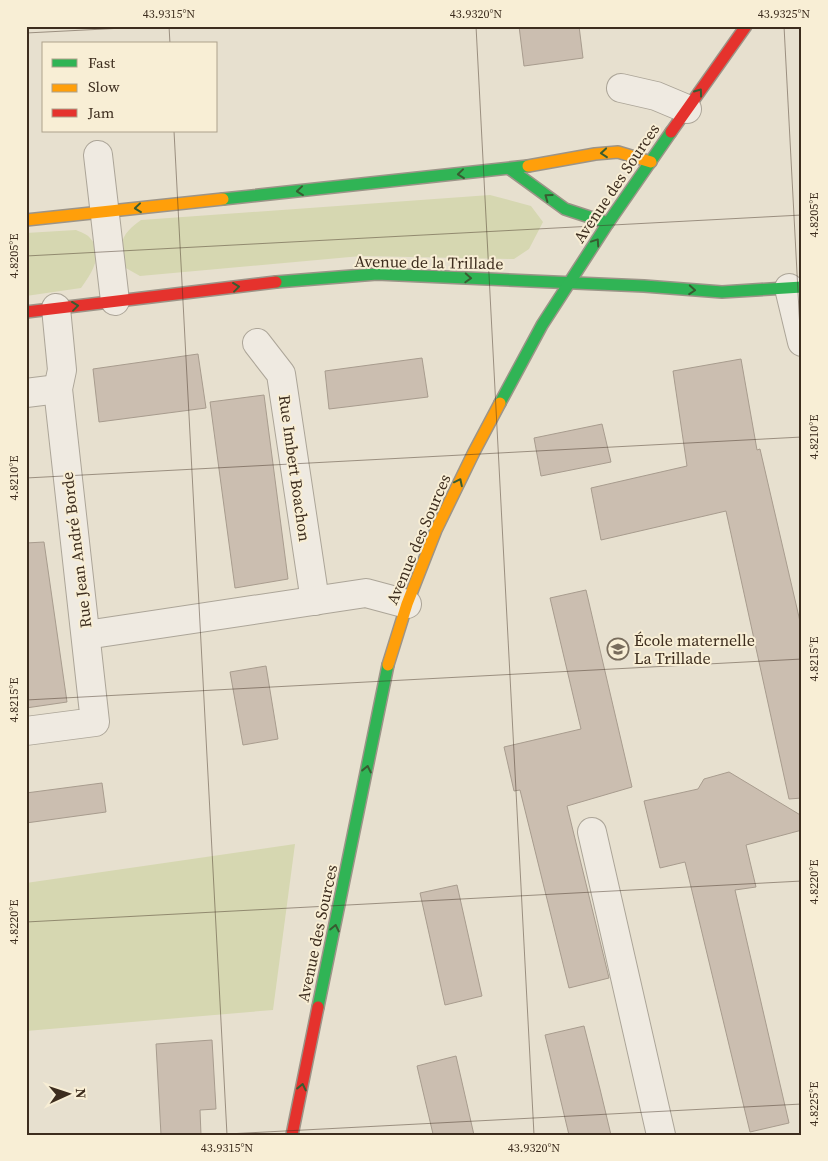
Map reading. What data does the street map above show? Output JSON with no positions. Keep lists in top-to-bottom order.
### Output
{
  "streets": {
    "street": [
      "Avenue des Sources",
      "Avenue de la Trillade",
      "Rue Imbert Boachon",
      "Rue Jean André Borde"
    ]
  },
  "crossings": [
    ["Avenue des Sources", "Avenue de la Trillade"],
    ["Avenue de la Trillade", "Rue Jean André Borde"]
  ],
  "one_way": ["Avenue des Sources"],
  "places": {
    "school or university": ["École maternelle La Trillade"]
  },
  "legend": ["Fast", "Slow", "Jam"],
  "north": "right",
  "coordinates": [
    "43.9315°N",
    "43.9320°N",
    "43.9325°N",
    "4.8205°E",
    "4.8210°E",
    "4.8215°E",
    "4.8220°E",
    "4.8225°E"
  ]
}
